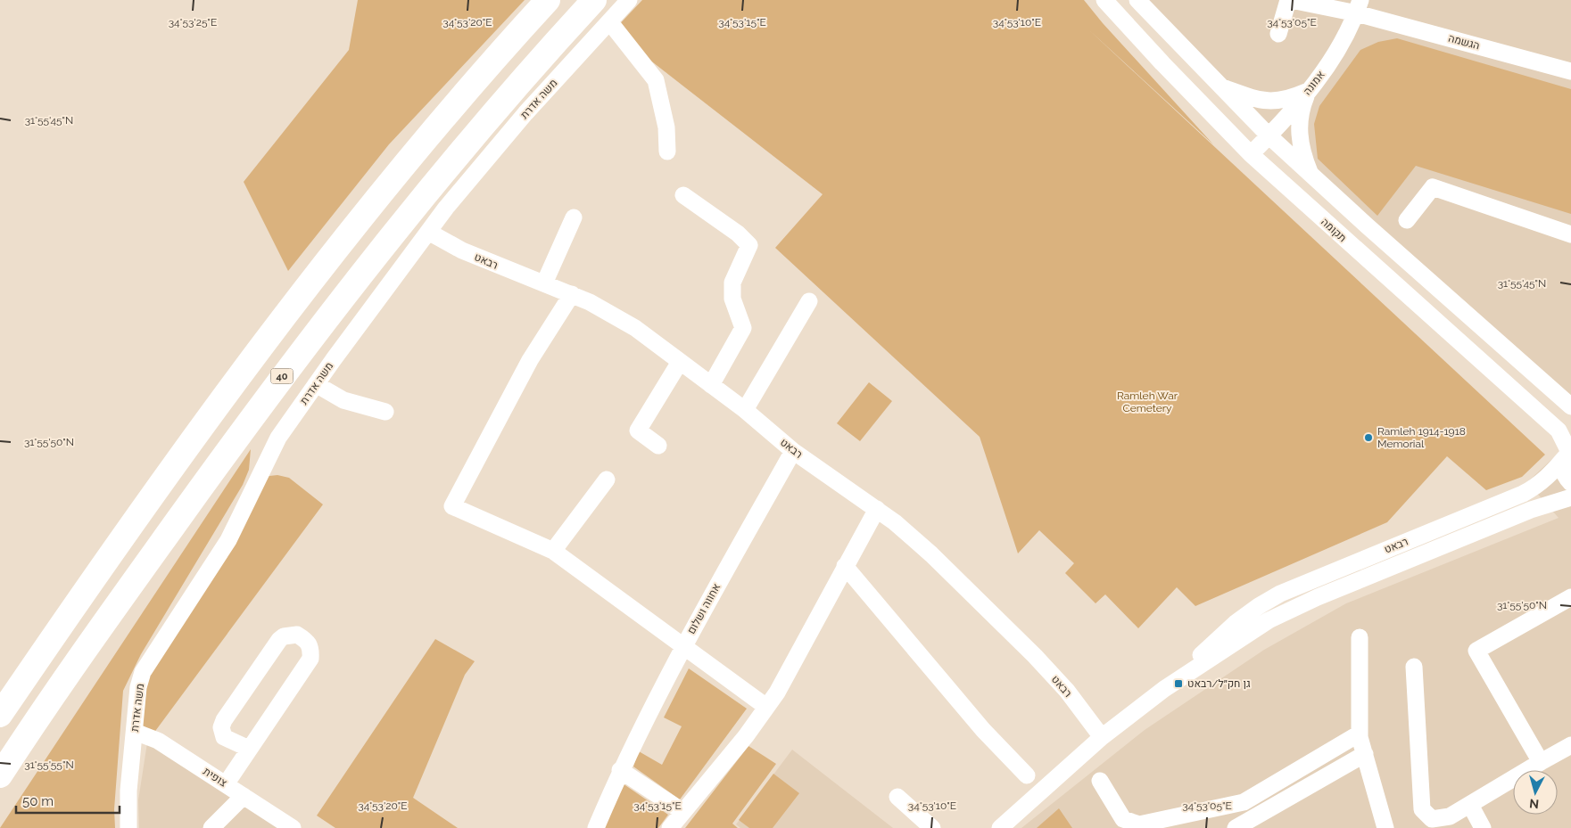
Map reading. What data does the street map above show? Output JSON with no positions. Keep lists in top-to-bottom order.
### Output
{
  "streets": {
    "highway": ["40"],
    "street": [
      "הגשמה",
      "אמונה",
      "משה אדרת",
      "תקומה",
      "רבאט",
      "אחווה ושלום",
      "צופית"
    ]
  },
  "crossings": [
    ["הגשמה", "אמונה"],
    ["אמונה", "תקומה"],
    ["משה אדרת", "רבאט"],
    ["משה אדרת", "צופית"],
    ["תקומה", "רבאט"],
    ["רבאט", "אחווה ושלום"]
  ],
  "parks": ["Ramleh War Cemetery"],
  "places": {
    "other": ["Ramleh 1914-1918 Memorial"],
    "transit": ["גן חק״ל/רבאט"]
  },
  "scale_bar": "50 m",
  "north": "bottom",
  "coordinates": [
    "34°53'25\"E",
    "34°53'20\"E",
    "34°53'15\"E",
    "34°53'10\"E",
    "34°53'05\"E",
    "31°55'45\"N",
    "31°55'50\"N",
    "31°55'55\"N"
  ]
}
